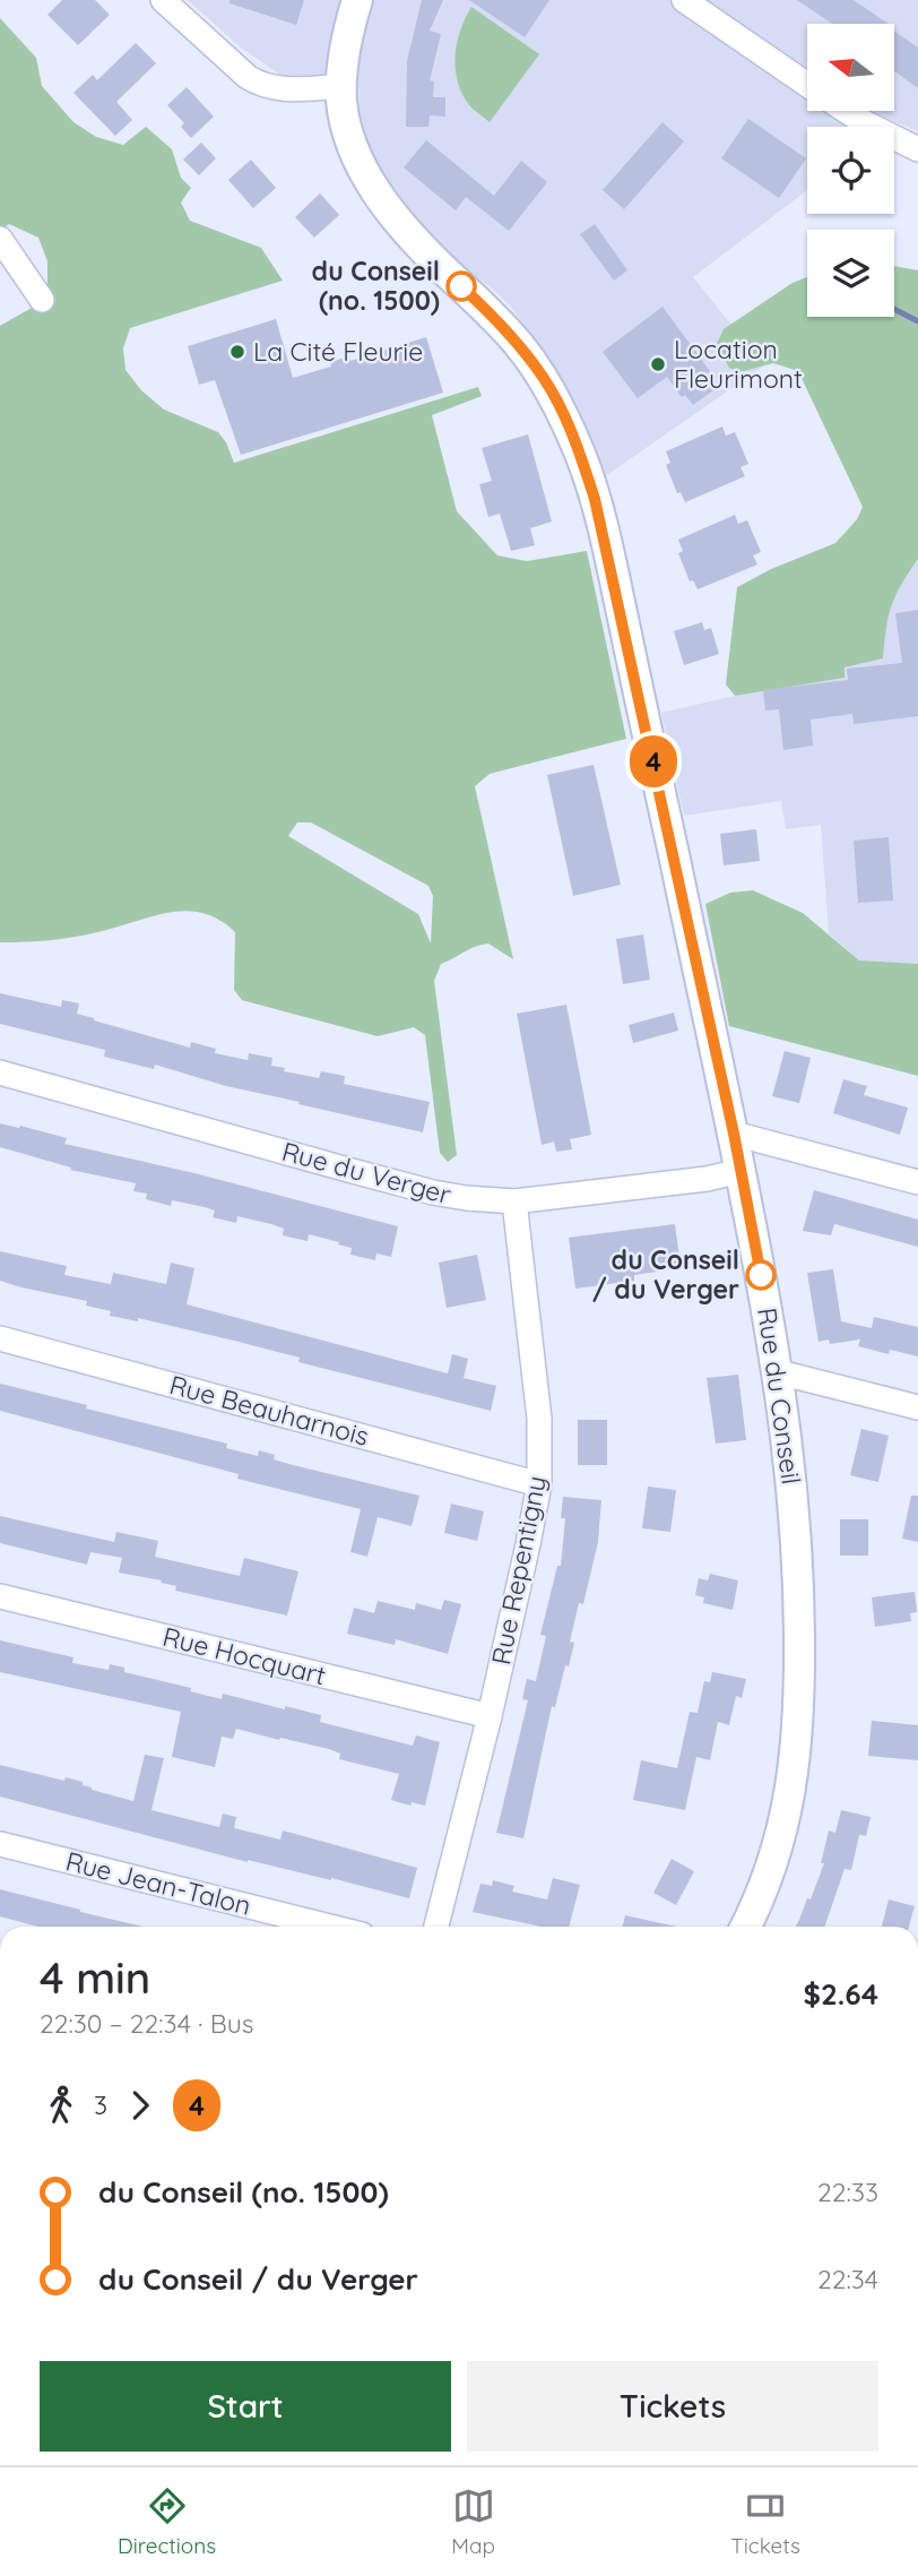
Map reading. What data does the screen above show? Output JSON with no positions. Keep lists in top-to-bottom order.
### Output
{
  "streets": {
    "street": [
      "Rue du Verger",
      "Rue du Conseil",
      "Rue Beauharnois",
      "Rue Repentigny",
      "Rue Hocquart",
      "Rue Jean-Talon"
    ]
  },
  "crossings": [
    ["Rue du Verger", "Rue du Conseil"],
    ["Rue du Verger", "Rue Repentigny"],
    ["Rue Beauharnois", "Rue Repentigny"],
    ["Rue Repentigny", "Rue Hocquart"]
  ],
  "places": [
    "du Conseil (no. 1500)",
    "La Cité Fleurie",
    "Location Fleurimont",
    "du Conseil / du Verger"
  ],
  "lines": ["bus line 4"],
  "north": "left",
  "page": {
    "on_map": "4",
    "heading": ["4 min", "22:30 – 22:34 · Bus", "$2.64"],
    "legs": ["3", "4"],
    "list": [
      {
        "name": "du Conseil (no. 1500)",
        "value": "22:33"
      },
      {
        "name": "du Conseil / du Verger",
        "value": "22:34"
      }
    ],
    "buttons": ["Start", "Tickets"],
    "tabs": ["Directions", "Map", "Tickets"]
  }
}
